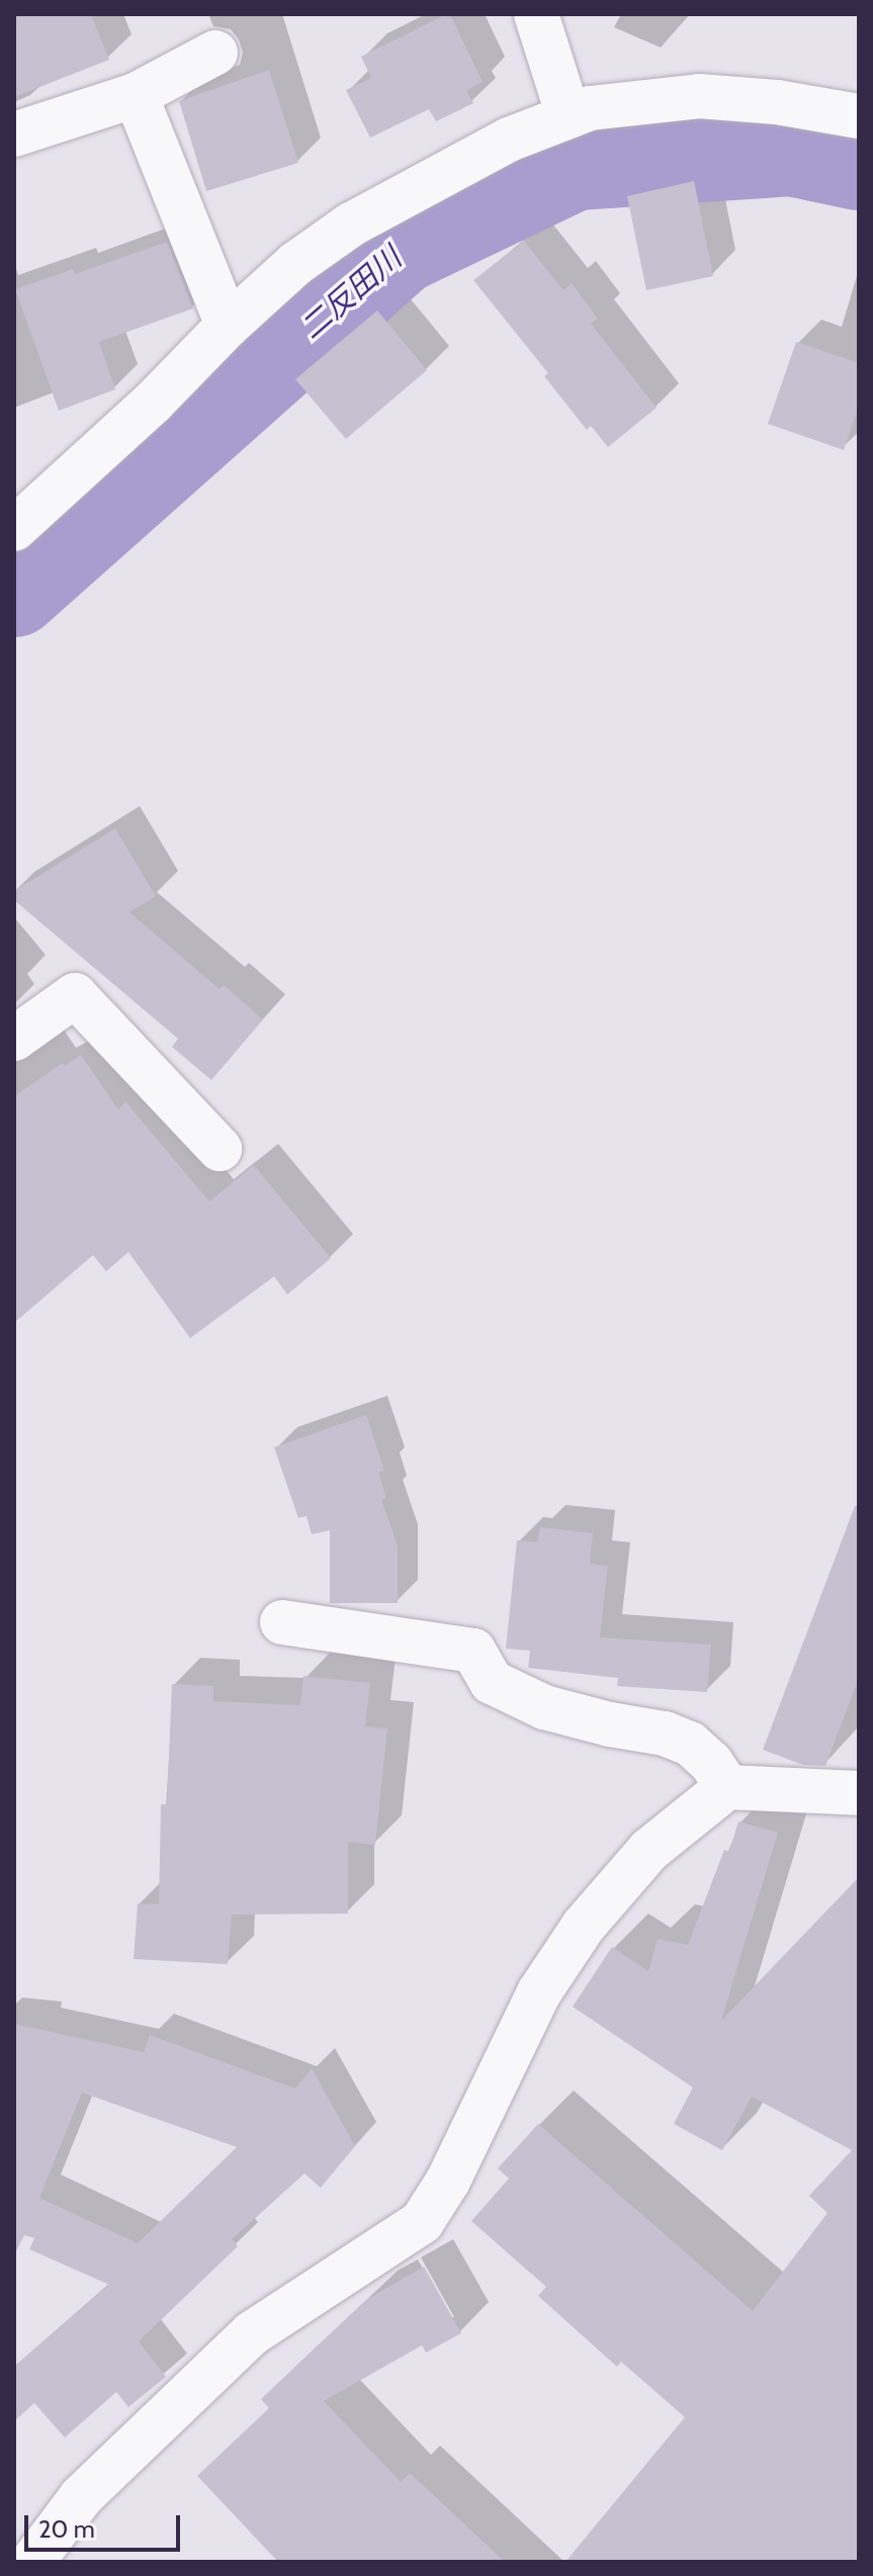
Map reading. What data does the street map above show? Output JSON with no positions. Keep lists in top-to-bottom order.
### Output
{
  "water": ["二反田川"],
  "scale_bar": "20 m"
}
